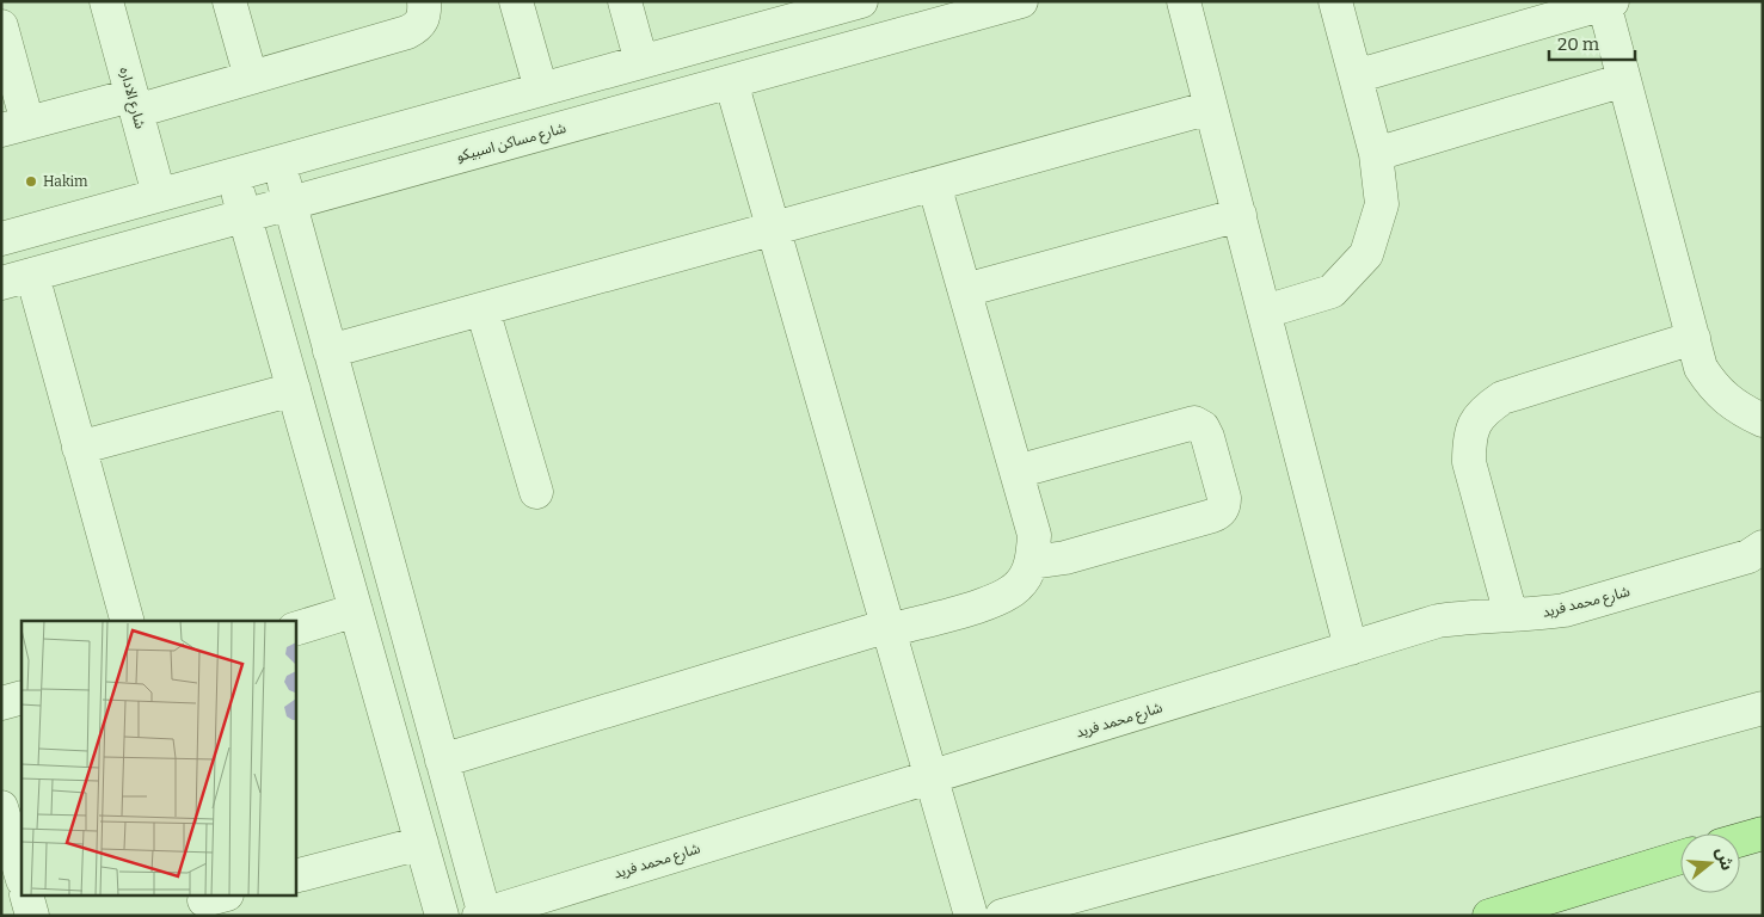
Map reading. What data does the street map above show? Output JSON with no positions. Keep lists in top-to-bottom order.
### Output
{
  "streets": {
    "street": ["شارع الاداره", "شارع مساكن اسبيكو", "شارع محمد فريد"]
  },
  "places": ["Hakim"],
  "scale_bar": "20 m",
  "north": "right"
}
